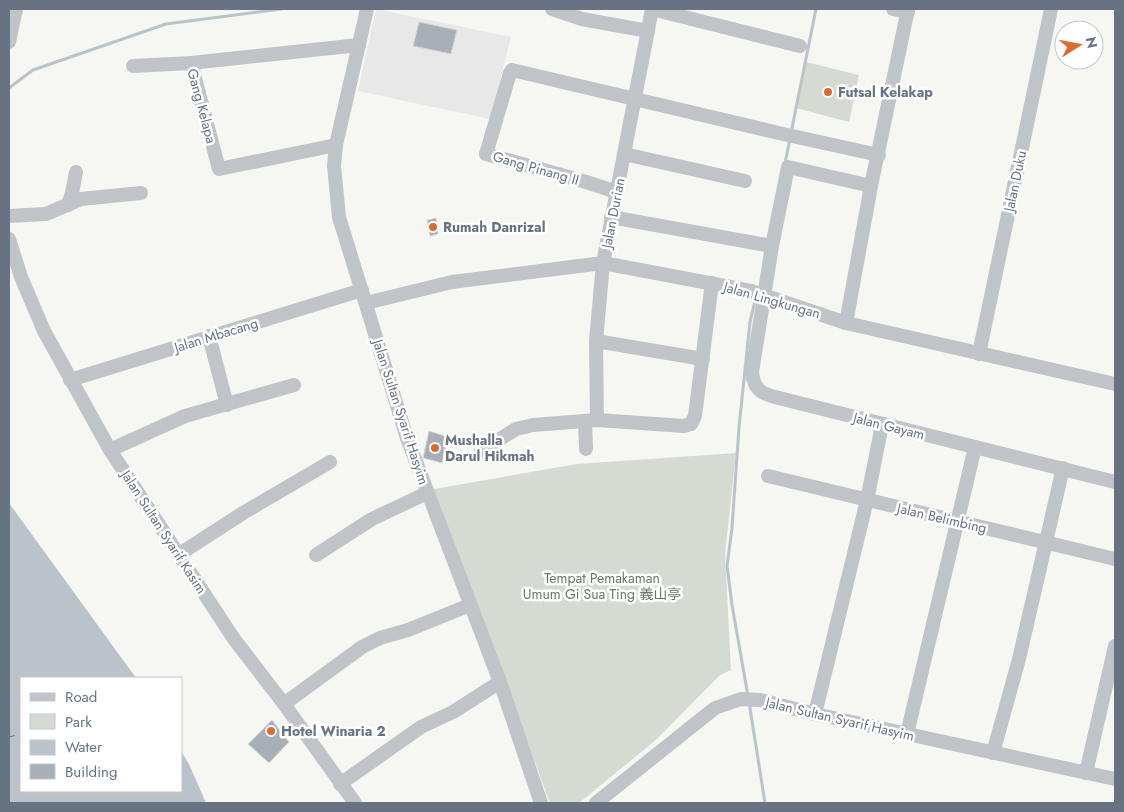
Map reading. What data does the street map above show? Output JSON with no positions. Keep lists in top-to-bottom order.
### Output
{
  "streets": {
    "street": [
      "Gang Kelapa",
      "Gang Pinang II",
      "Jalan Duku",
      "Jalan Durian",
      "Jalan Lingkungan",
      "Jalan Mbacang",
      "Jalan Sultan Syarif Hasyim",
      "Jalan Gayam",
      "Jalan Belimbing",
      "Jalan Sultan Syarif Kasim"
    ]
  },
  "crossings": [
    ["Gang Kelapa", "Jalan Sultan Syarif Hasyim"],
    ["Gang Pinang II", "Jalan Durian"],
    ["Jalan Duku", "Jalan Lingkungan"],
    ["Jalan Durian", "Jalan Lingkungan"],
    ["Jalan Lingkungan", "Jalan Mbacang"],
    ["Jalan Lingkungan", "Jalan Sultan Syarif Hasyim"],
    ["Jalan Lingkungan", "Jalan Gayam"],
    ["Jalan Mbacang", "Jalan Sultan Syarif Hasyim"],
    ["Jalan Mbacang", "Jalan Sultan Syarif Kasim"]
  ],
  "parks": ["Tempat Pemakaman Umum Gi Sua Ting 義山亭"],
  "places": [
    "Futsal Kelakap",
    "Rumah Danrizal",
    "Mushalla Darul Hikmah",
    "Hotel Winaria 2"
  ],
  "legend": [
    "Road",
    "Park",
    "Water",
    "Building"
  ],
  "north": "right"
}
